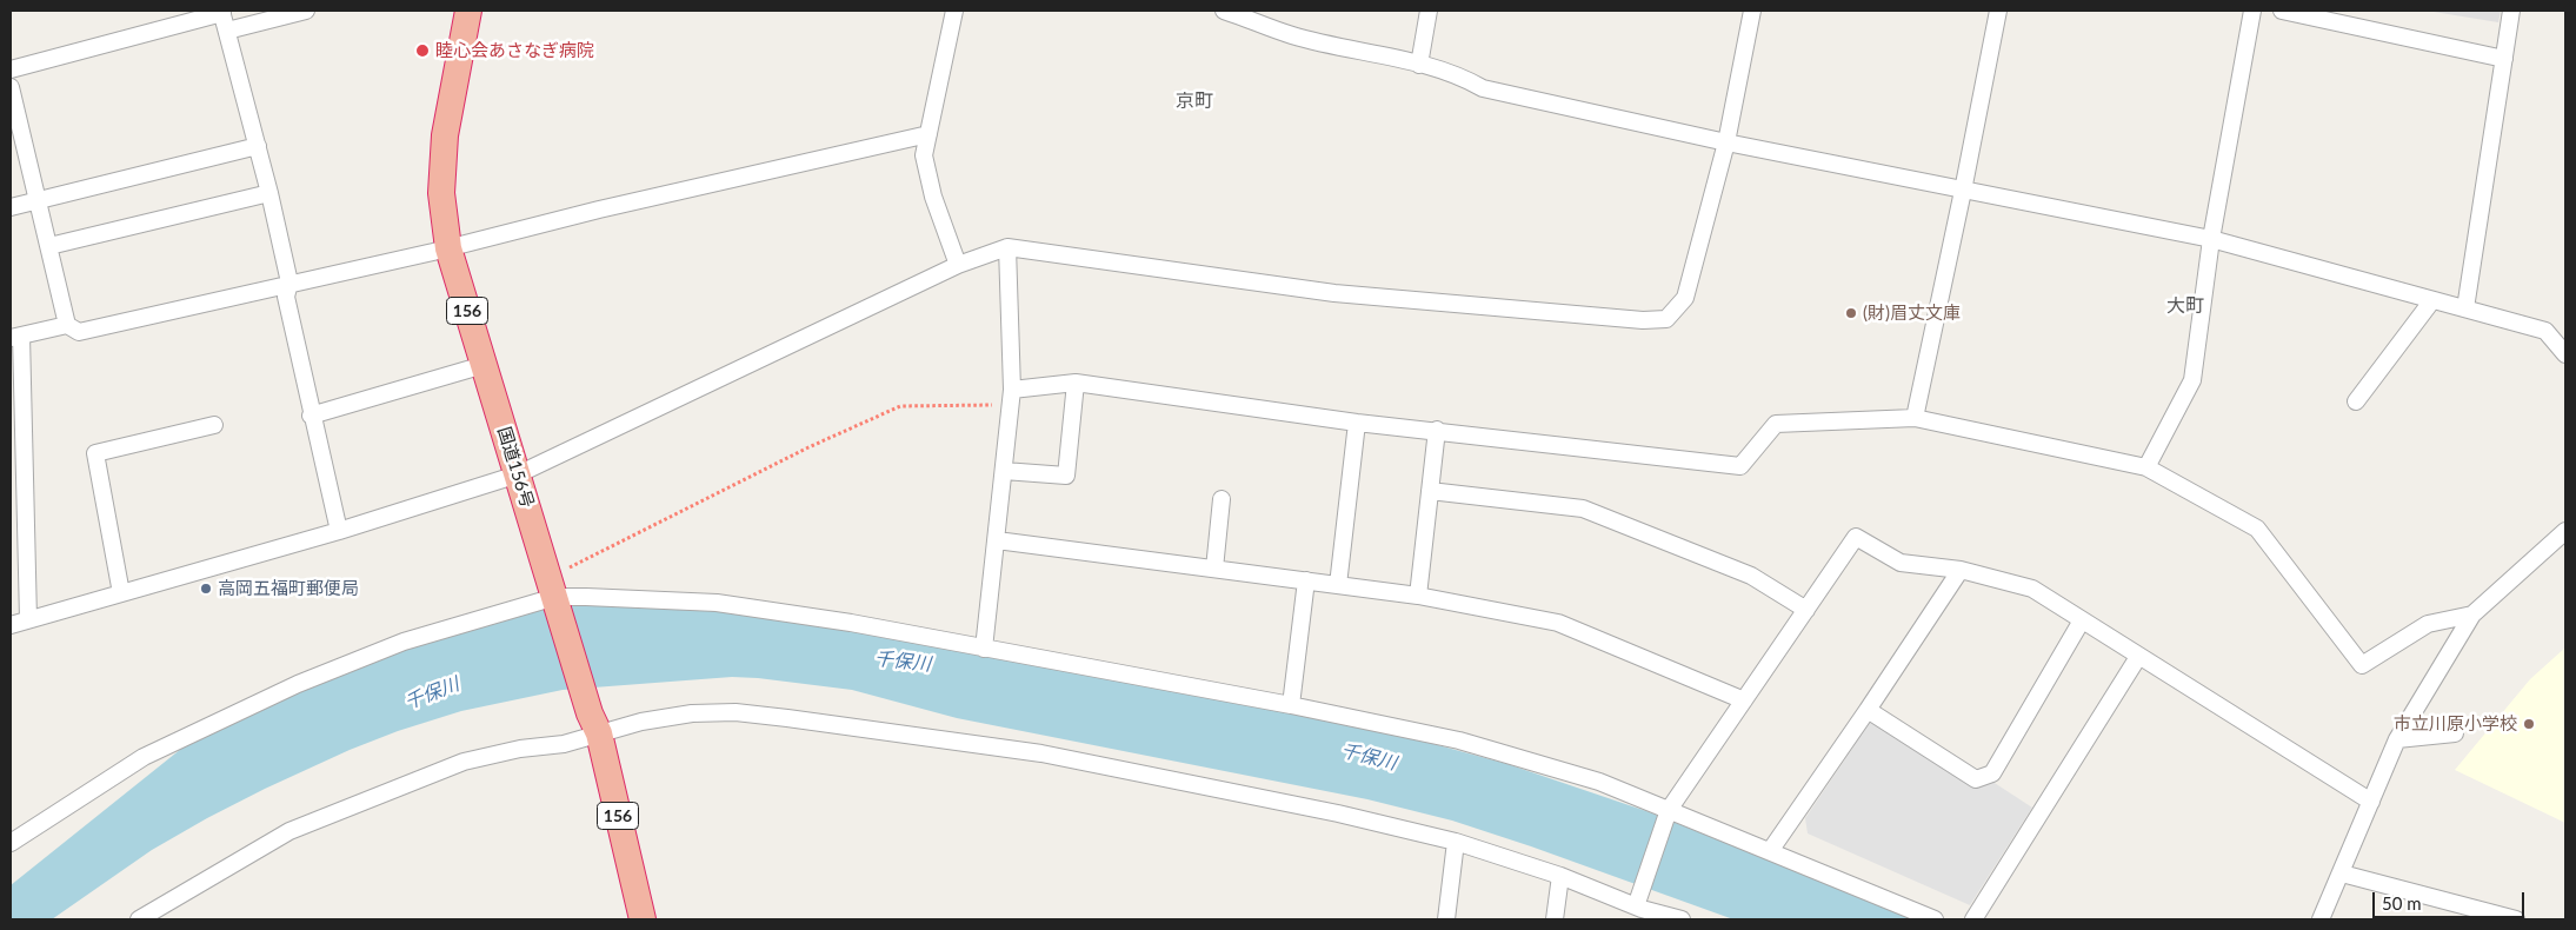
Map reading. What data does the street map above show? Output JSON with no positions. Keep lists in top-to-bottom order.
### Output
{
  "streets": {
    "highway": ["156", "国道156号"]
  },
  "districts": ["京町", "大町"],
  "water": ["千保川"],
  "places": [
    "睦心会あさなぎ病院",
    "(財)眉丈文庫",
    "高岡五福町郵便局",
    "市立川原小学校"
  ],
  "scale_bar": "50 m"
}
